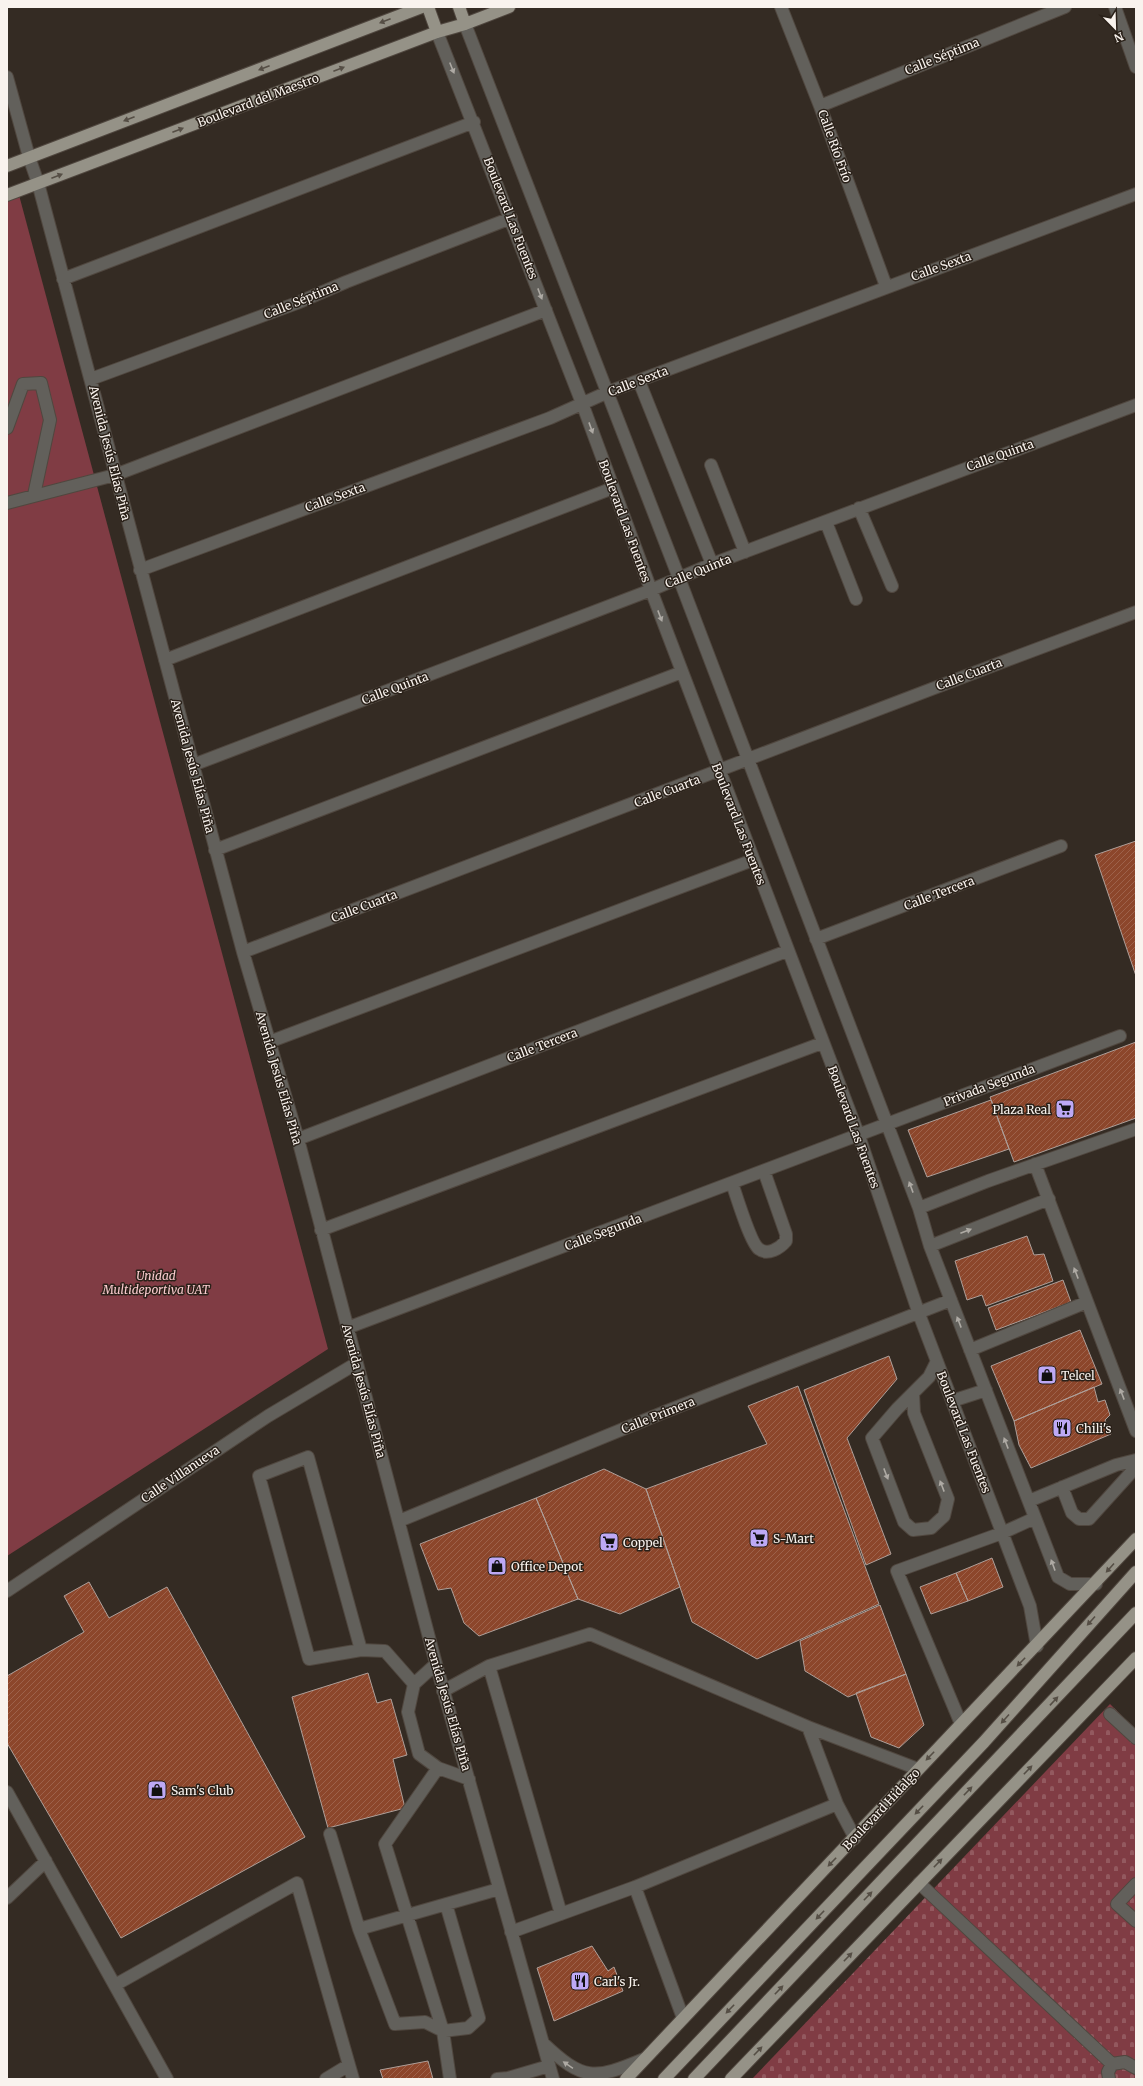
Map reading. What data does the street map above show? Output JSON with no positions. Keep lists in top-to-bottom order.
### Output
{
  "streets": {
    "main road": ["Boulevard del Maestro", "Boulevard Las Fuentes", "Boulevard Hidalgo"],
    "street": [
      "Calle Séptima",
      "Calle Río Frío",
      "Calle Sexta",
      "Avenida Jesús Elías Piña",
      "Calle Quinta",
      "Calle Cuarta",
      "Calle Tercera",
      "Privada Segunda",
      "Calle Segunda",
      "Calle Primera",
      "Calle Villanueva"
    ]
  },
  "crossings": [
    ["Calle Séptima", "Calle Río Frío"],
    ["Calle Séptima", "Boulevard Las Fuentes"],
    ["Calle Séptima", "Avenida Jesús Elías Piña"],
    ["Boulevard del Maestro", "Boulevard Las Fuentes"],
    ["Boulevard del Maestro", "Avenida Jesús Elías Piña"],
    ["Calle Río Frío", "Calle Sexta"],
    ["Boulevard Las Fuentes", "Calle Sexta"],
    ["Boulevard Las Fuentes", "Calle Quinta"],
    ["Boulevard Las Fuentes", "Calle Cuarta"],
    ["Boulevard Las Fuentes", "Calle Tercera"],
    ["Boulevard Las Fuentes", "Privada Segunda"],
    ["Boulevard Las Fuentes", "Calle Segunda"],
    ["Boulevard Las Fuentes", "Calle Primera"],
    ["Boulevard Las Fuentes", "Boulevard Hidalgo"],
    ["Calle Sexta", "Avenida Jesús Elías Piña"],
    ["Avenida Jesús Elías Piña", "Calle Quinta"],
    ["Avenida Jesús Elías Piña", "Calle Cuarta"],
    ["Avenida Jesús Elías Piña", "Calle Tercera"],
    ["Avenida Jesús Elías Piña", "Calle Segunda"],
    ["Avenida Jesús Elías Piña", "Calle Primera"],
    ["Avenida Jesús Elías Piña", "Calle Villanueva"],
    ["Privada Segunda", "Calle Segunda"]
  ],
  "parks": ["Unidad Multideportiva UAT"],
  "places": {
    "supermarket": ["Plaza Real", "S-Mart", "Coppel"],
    "shop": ["Telcel", "Office Depot", "Sam's Club"],
    "restaurant": ["Chili's", "Carl's Jr."]
  },
  "north": "bottom right"
}
